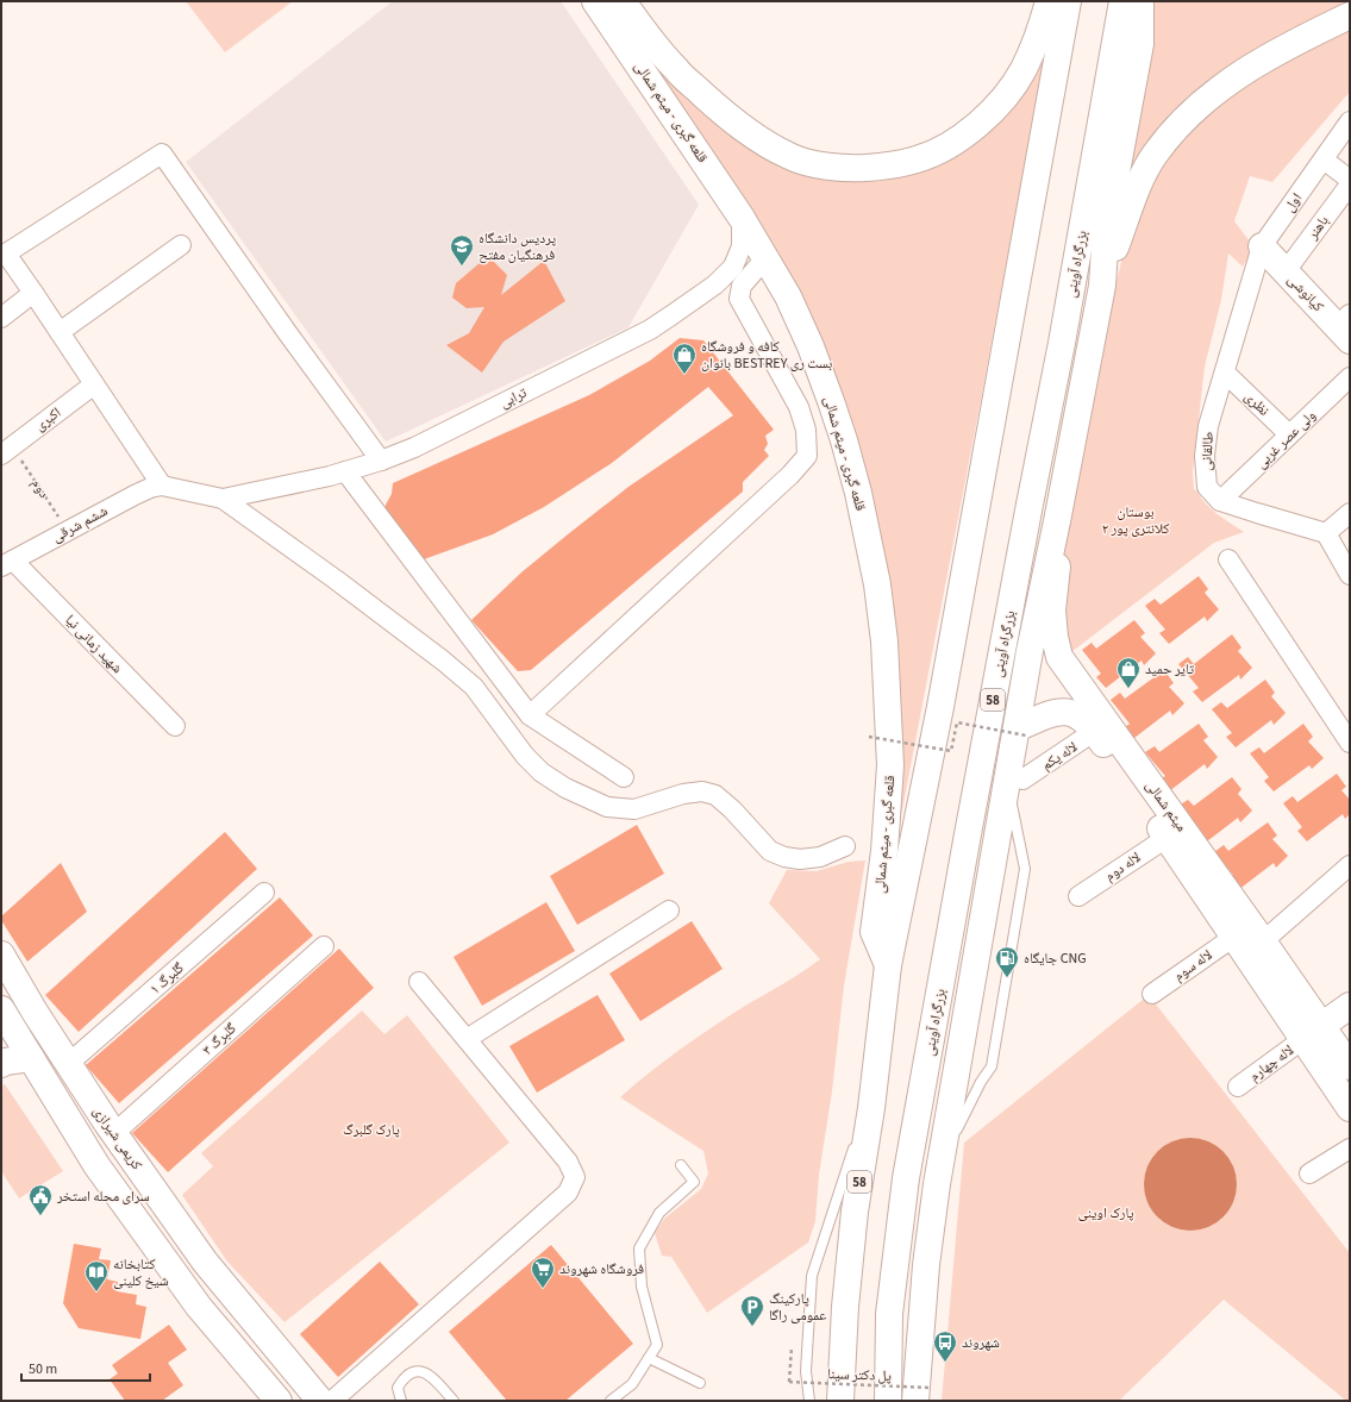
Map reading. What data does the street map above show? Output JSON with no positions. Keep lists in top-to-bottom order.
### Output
{
  "streets": {
    "main road": [
      "قلعه گبری - میثم شمالی",
      "بزرگراه آوینی",
      "کیانوشی",
      "58",
      "میثم شمالی",
      "کریمی شیرازی"
    ],
    "street": [
      "اول",
      "باهنر",
      "ترابی",
      "نظری",
      "اکبری",
      "ولی عصر غربی",
      "طالقانی",
      "ششم شرقی",
      "شهید زمانی نیا",
      "لاله یکم",
      "لاله دوم",
      "لاله سوم",
      "گلبرگ ۱",
      "گلبرگ ۳",
      "لاله چهارم"
    ],
    "path": ["دوم", "پل دکتر سینا"]
  },
  "crossings": [
    ["قلعه گبری - میثم شمالی", "ترابی"],
    ["قلعه گبری - میثم شمالی", "58"],
    ["اول", "کیانوشی"],
    ["اول", "طالقانی"],
    ["باهنر", "کیانوشی"],
    ["کیانوشی", "طالقانی"],
    ["نظری", "ولی عصر غربی"],
    ["نظری", "طالقانی"],
    ["اکبری", "دوم"],
    ["ولی عصر غربی", "طالقانی"],
    ["دوم", "ششم شرقی"],
    ["ششم شرقی", "شهید زمانی نیا"],
    ["لاله یکم", "میثم شمالی"],
    ["میثم شمالی", "لاله دوم"],
    ["میثم شمالی", "لاله سوم"],
    ["میثم شمالی", "لاله چهارم"],
    ["گلبرگ ۱", "کریمی شیرازی"],
    ["گلبرگ ۳", "کریمی شیرازی"]
  ],
  "parks": ["بوستان کلانتری پور ۲", "پارک گلبرگ", "پارک اوینی"],
  "places": {
    "school or university": ["پردیس دانشگاه فرهنگیان مفتح"],
    "shop": ["کافه و فروشگاه بانوان BESTREY بست ری", "تایر حمید"],
    "fuel station": ["جایگاه CNG"],
    "public building": ["سرای محله استخر"],
    "supermarket": ["فروشگاه شهروند"],
    "library": ["کتابخانه شیخ کلینی"],
    "parking": ["پارکینگ عمومی راگا"],
    "bus stop": ["شهروند"]
  },
  "scale_bar": "50 m"
}
